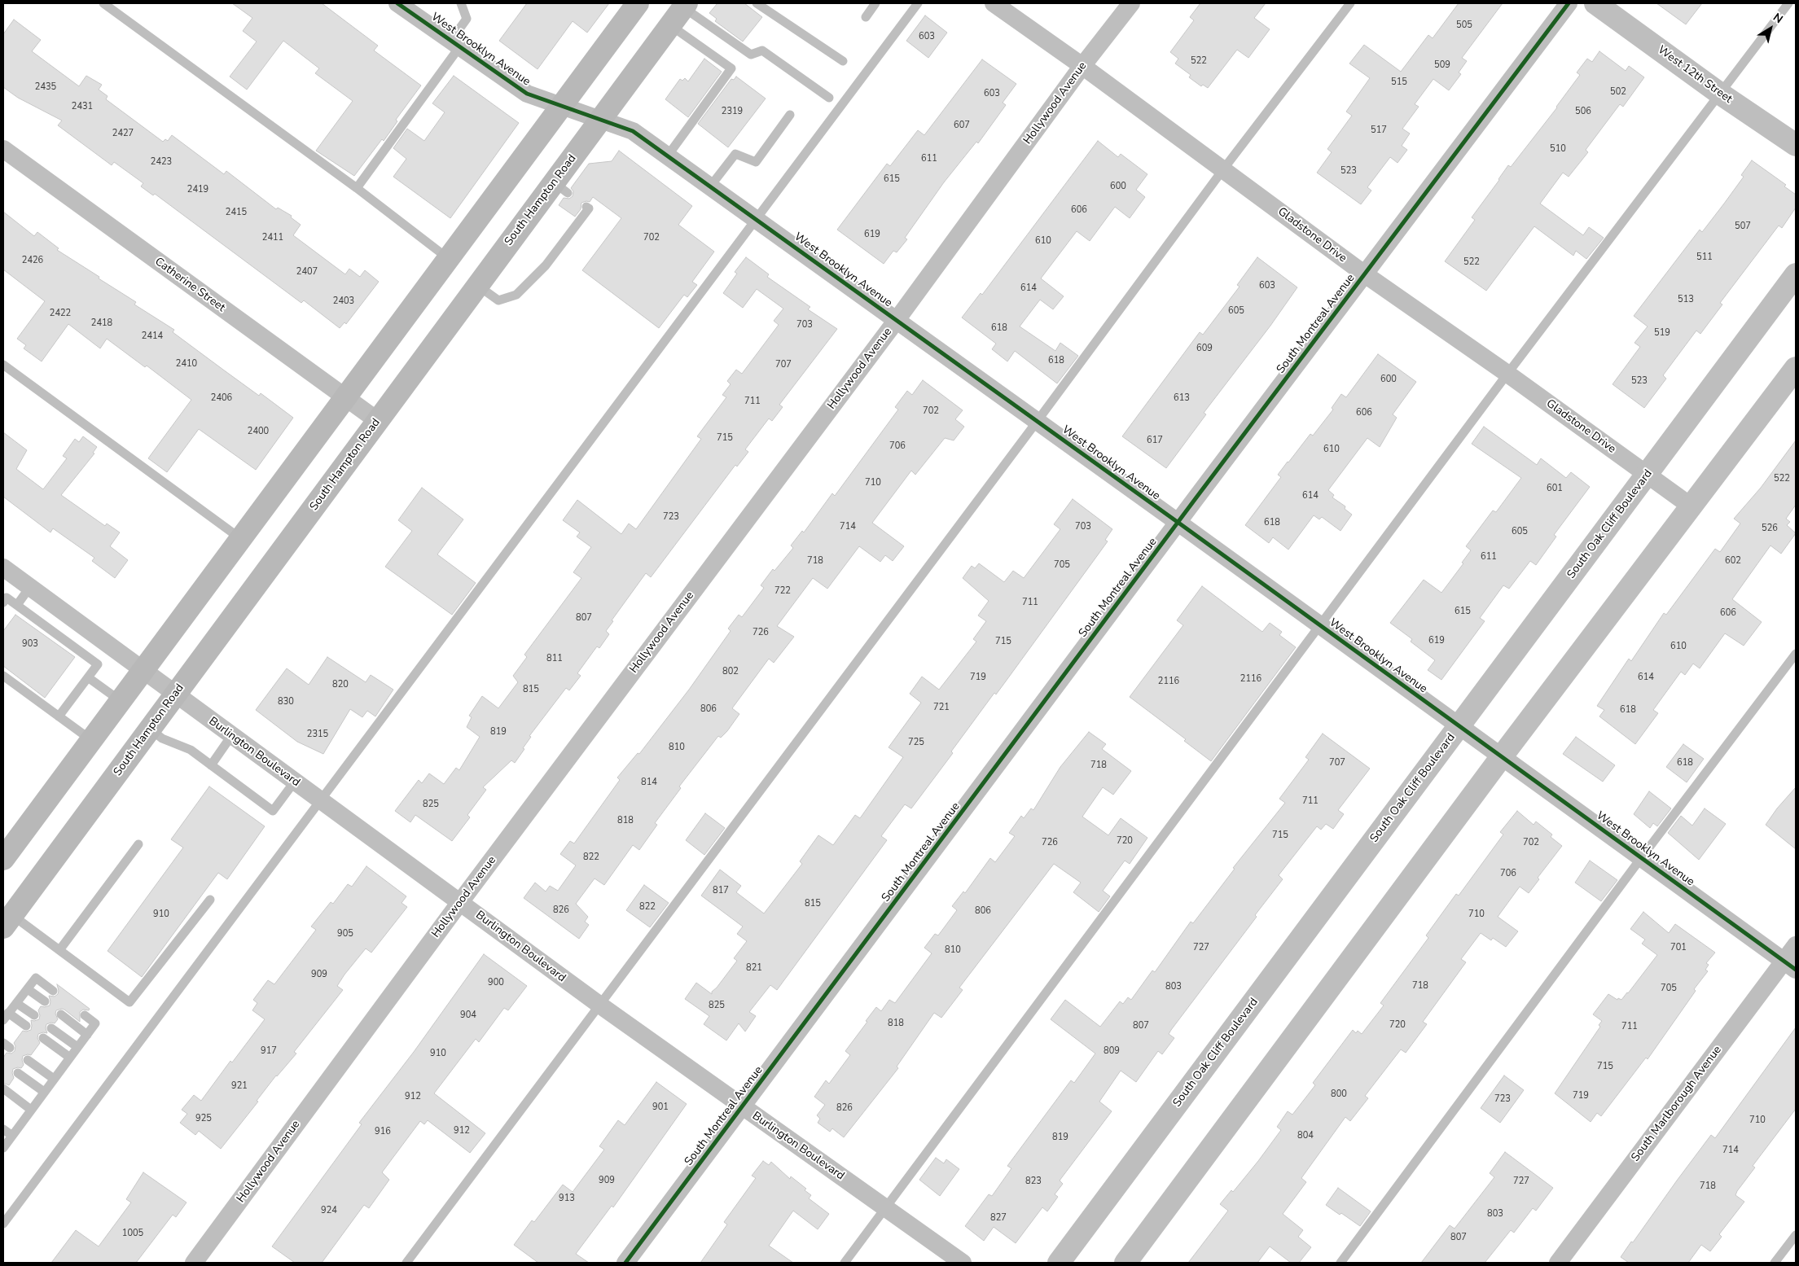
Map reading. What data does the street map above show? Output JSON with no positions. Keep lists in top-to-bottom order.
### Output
{
  "streets": {
    "main road": ["South Hampton Road"],
    "street": [
      "West Brooklyn Avenue",
      "West 12th Street",
      "Hollywood Avenue",
      "Gladstone Drive",
      "Catherine Street",
      "South Montreal Avenue",
      "South Oak Cliff Boulevard",
      "Burlington Boulevard",
      "South Marlborough Avenue"
    ]
  },
  "crossings": [
    ["West Brooklyn Avenue", "Hollywood Avenue"],
    ["West Brooklyn Avenue", "South Hampton Road"],
    ["West Brooklyn Avenue", "South Montreal Avenue"],
    ["West Brooklyn Avenue", "South Oak Cliff Boulevard"],
    ["West Brooklyn Avenue", "South Marlborough Avenue"],
    ["Hollywood Avenue", "Gladstone Drive"],
    ["Hollywood Avenue", "Burlington Boulevard"],
    ["South Hampton Road", "Catherine Street"],
    ["South Hampton Road", "Burlington Boulevard"],
    ["Gladstone Drive", "South Montreal Avenue"],
    ["Gladstone Drive", "South Oak Cliff Boulevard"],
    ["South Montreal Avenue", "Burlington Boulevard"]
  ],
  "house_numbers": [
    "505",
    "603",
    "522",
    "509",
    "515",
    "2435",
    "502",
    "603",
    "2431",
    "2319",
    "506",
    "607",
    "517",
    "2427",
    "510",
    "611",
    "2423",
    "523",
    "615",
    "600",
    "2419",
    "606",
    "2415",
    "507",
    "619",
    "2411",
    "702",
    "610",
    "511",
    "2426",
    "522",
    "2407",
    "603",
    "614",
    "513",
    "2403",
    "605",
    "2422",
    "2418",
    "703",
    "618",
    "519",
    "2414",
    "609",
    "618",
    "2410",
    "707",
    "600",
    "523",
    "2406",
    "613",
    "711",
    "702",
    "606",
    "2400",
    "715",
    "617",
    "706",
    "610",
    "522",
    "710",
    "601",
    "614",
    "723",
    "618",
    "714",
    "703",
    "526",
    "605",
    "611",
    "718",
    "602",
    "705",
    "722",
    "711",
    "615",
    "606",
    "807",
    "726",
    "619",
    "715",
    "903",
    "610",
    "811",
    "802",
    "719",
    "614",
    "2116",
    "2116",
    "820",
    "815",
    "830",
    "721",
    "806",
    "618",
    "819",
    "2315",
    "725",
    "810",
    "707",
    "618",
    "718",
    "814",
    "711",
    "825",
    "818",
    "715",
    "720",
    "726",
    "702",
    "822",
    "706",
    "817",
    "815",
    "822",
    "826",
    "806",
    "910",
    "710",
    "905",
    "727",
    "701",
    "810",
    "821",
    "909",
    "900",
    "718",
    "803",
    "705",
    "825",
    "904",
    "818",
    "720",
    "807",
    "711",
    "917",
    "809",
    "910",
    "715",
    "921",
    "800",
    "719",
    "912",
    "723",
    "901",
    "826",
    "925",
    "710",
    "912",
    "916",
    "804",
    "819",
    "714",
    "909",
    "823",
    "727",
    "718",
    "913",
    "924",
    "803",
    "827",
    "1005",
    "807"
  ],
  "north": "top right"
}
